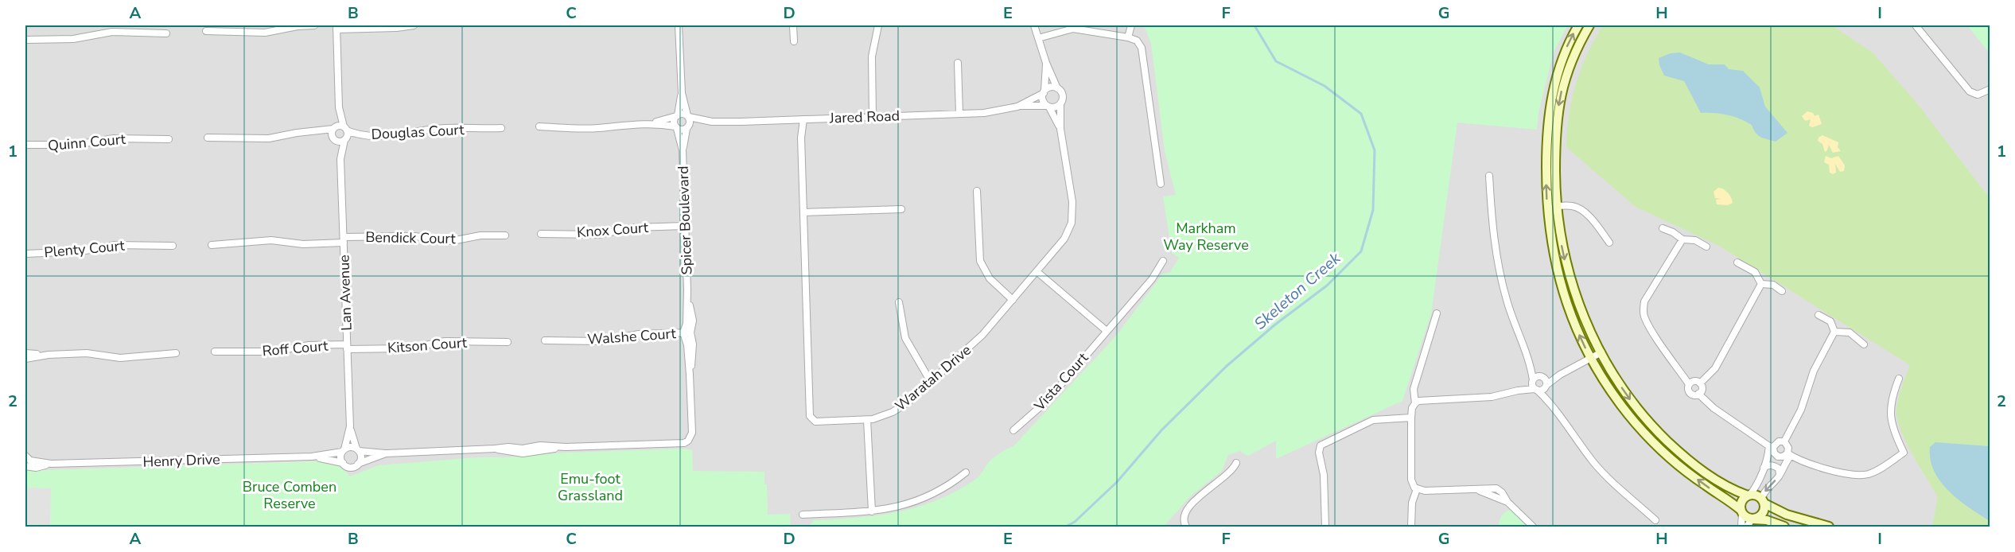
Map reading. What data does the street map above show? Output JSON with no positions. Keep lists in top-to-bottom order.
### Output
{
  "streets": {
    "street": [
      "Jared Road",
      "Douglas Court",
      "Quinn Court",
      "Spicer Boulevard",
      "Knox Court",
      "Bendick Court",
      "Plenty Court",
      "Lan Avenue",
      "Walshe Court",
      "Kitson Court",
      "Roff Court",
      "Waratah Drive",
      "Vista Court",
      "Henry Drive"
    ]
  },
  "crossings": [
    ["Jared Road", "Spicer Boulevard"],
    ["Jared Road", "Waratah Drive"],
    ["Douglas Court", "Lan Avenue"],
    ["Spicer Boulevard", "Knox Court"],
    ["Spicer Boulevard", "Walshe Court"],
    ["Bendick Court", "Lan Avenue"],
    ["Lan Avenue", "Kitson Court"],
    ["Lan Avenue", "Roff Court"],
    ["Lan Avenue", "Henry Drive"],
    ["Kitson Court", "Roff Court"]
  ],
  "water": ["Skeleton Creek"],
  "parks": ["Markham Way Reserve", "Emu-foot Grassland", "Bruce Comben Reserve"],
  "grid": {
    "columns": [
      "A",
      "B",
      "C",
      "D",
      "E",
      "F",
      "G",
      "H",
      "I"
    ],
    "rows": ["1", "2"]
  }
}
